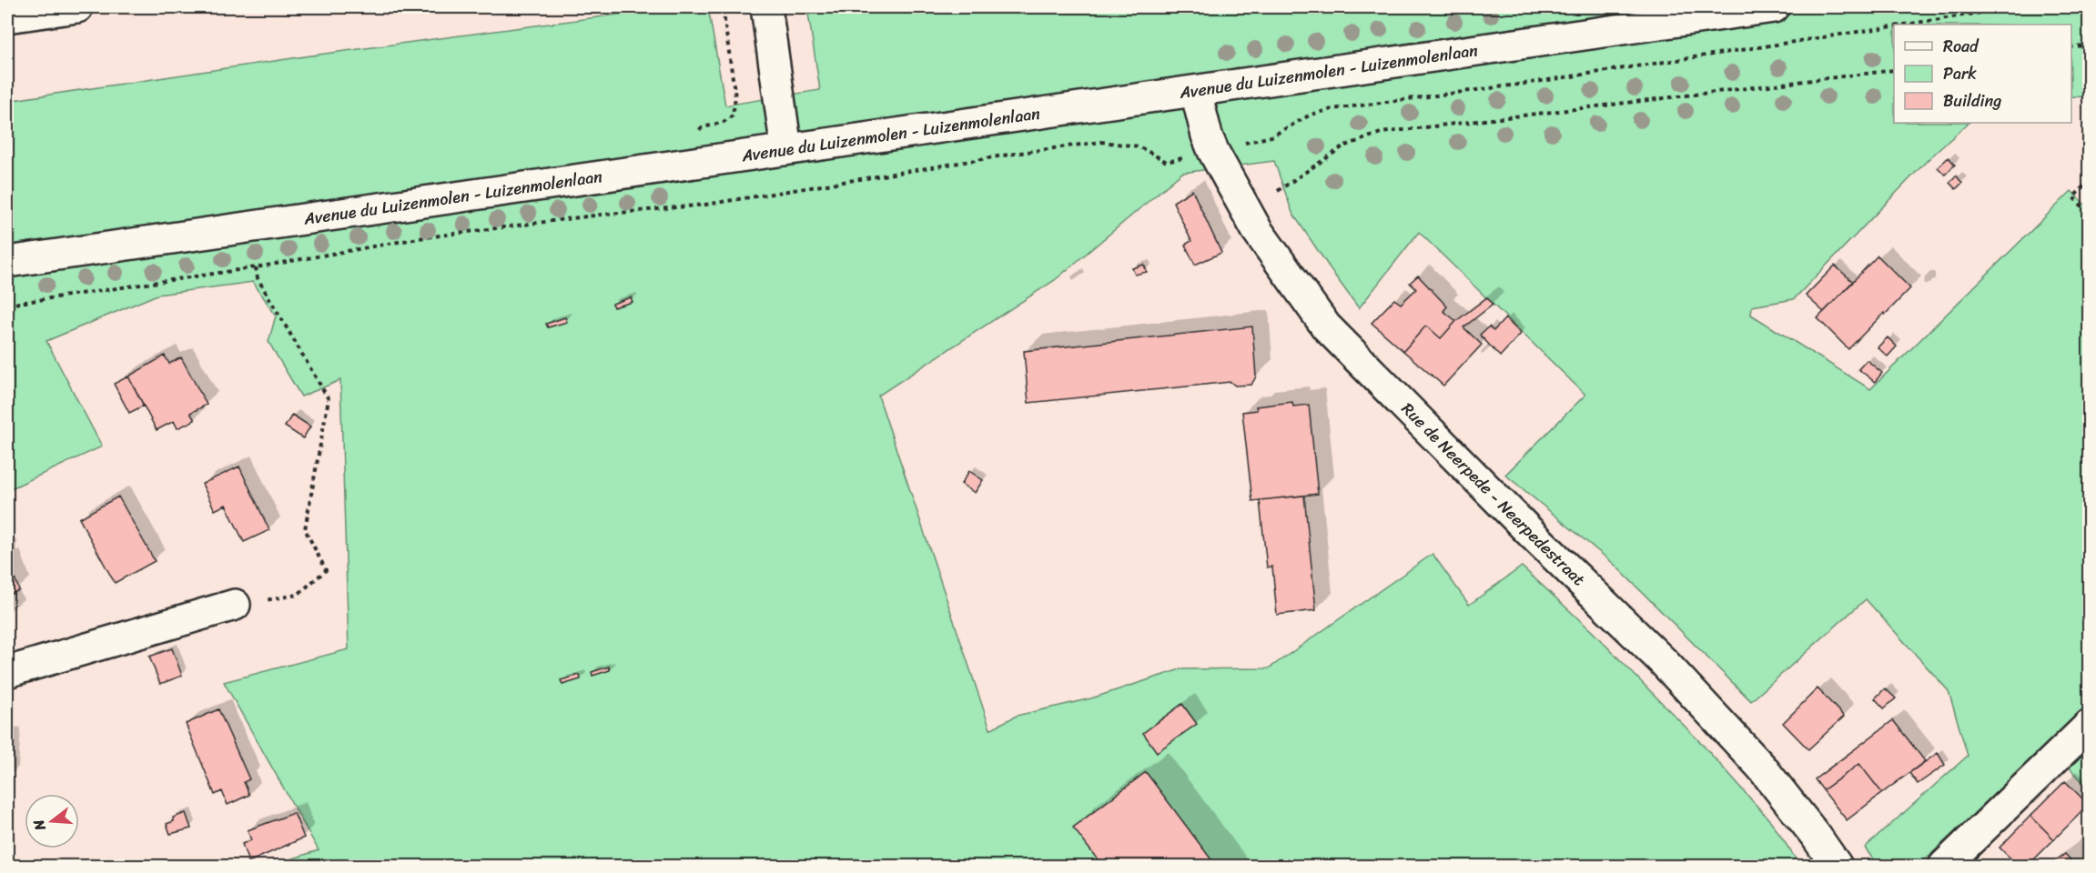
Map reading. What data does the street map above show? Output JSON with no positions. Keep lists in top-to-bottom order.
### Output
{
  "streets": {
    "main road": ["Avenue du Luizenmolen - Luizenmolenlaan", "Rue de Neerpede - Neerpedestraat"]
  },
  "crossings": [
    ["Avenue du Luizenmolen - Luizenmolenlaan", "Rue de Neerpede - Neerpedestraat"]
  ],
  "legend": ["Road", "Park", "Building"],
  "north": "left"
}
